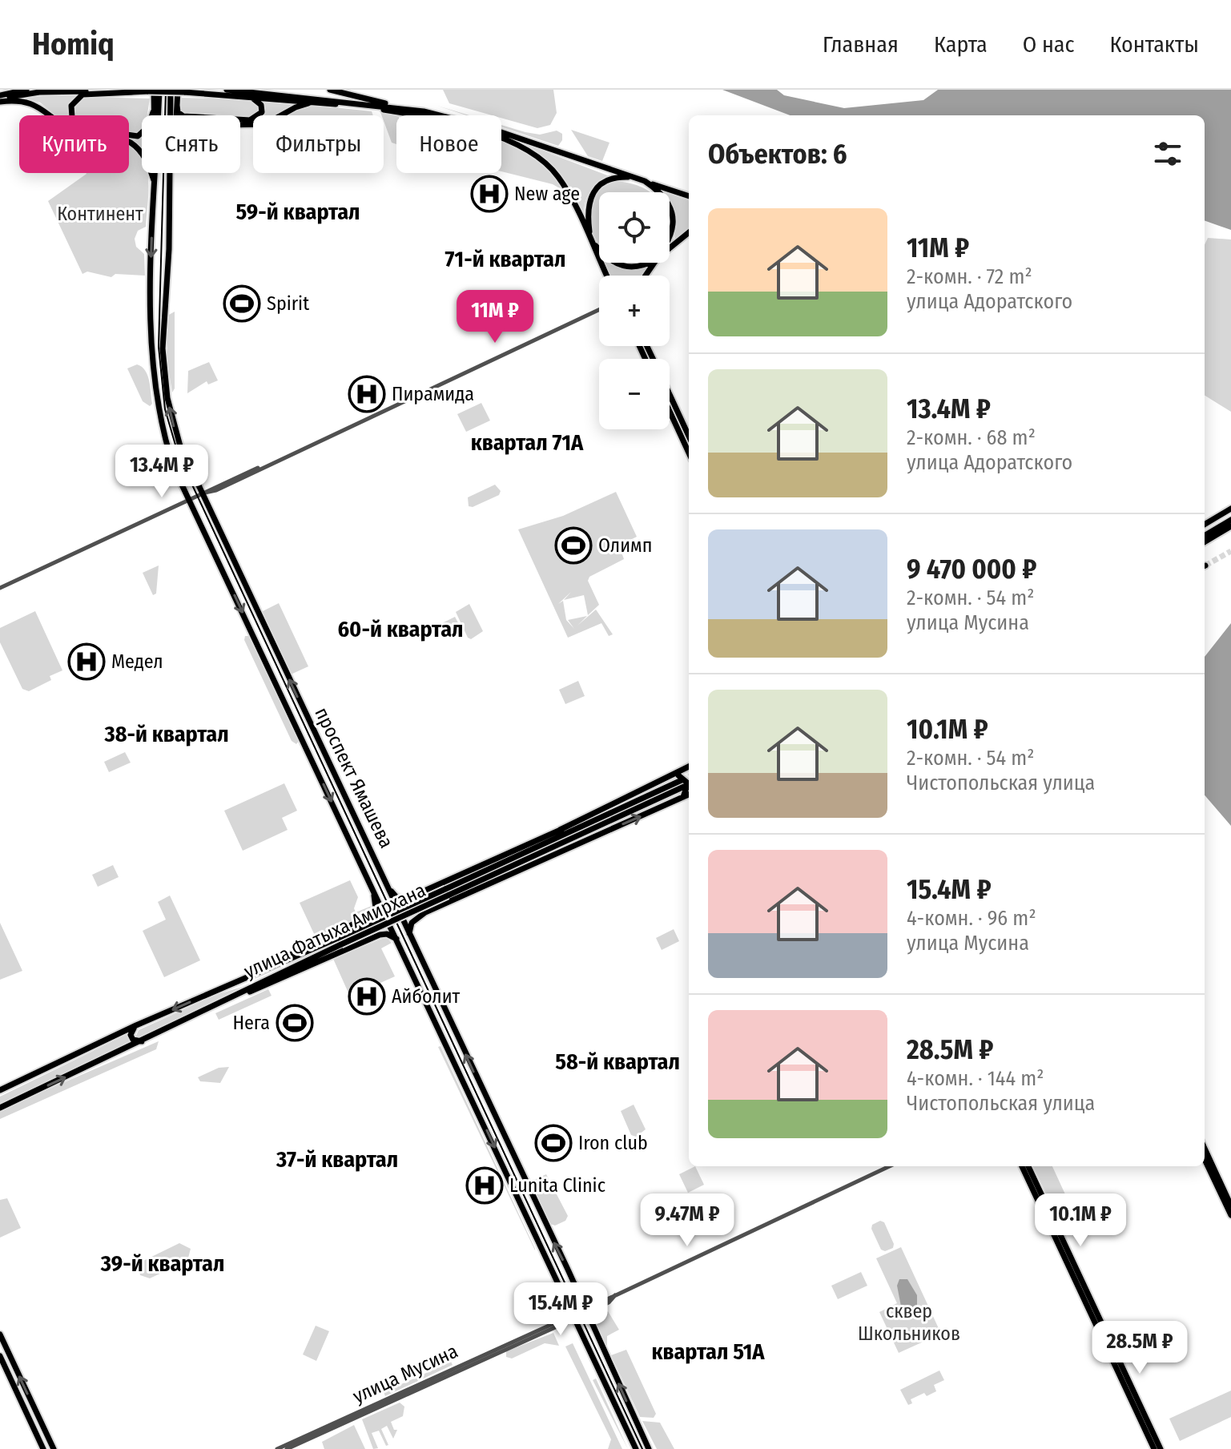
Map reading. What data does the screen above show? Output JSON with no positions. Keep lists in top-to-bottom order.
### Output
{
  "streets": {
    "main road": ["проспект Ямашева", "улица Фатыха Амирхана"],
    "street": ["улица Мусина"]
  },
  "crossings": [
    ["проспект Ямашева", "улица Мусина"]
  ],
  "districts": [
    "59-й квартал",
    "71-й квартал",
    "квартал 71А",
    "60-й квартал",
    "38-й квартал",
    "58-й квартал",
    "37-й квартал",
    "39-й квартал",
    "квартал 51А"
  ],
  "parks": ["Континент", "сквер Школьников"],
  "places": {
    "hospital": [
      "New age",
      "Пирамида",
      "Медел",
      "Айболит",
      "Lunita Clinic"
    ],
    "sports": [
      "Spirit",
      "Олимп",
      "Нега",
      "Iron club"
    ]
  },
  "page": {
    "header": "Homiq",
    "nav": [
      "Главная",
      "Карта",
      "О нас",
      "Контакты"
    ],
    "chip": [
      "Купить",
      "Снять",
      "Фильтры",
      "Новое"
    ],
    "heading": "Объектов: 6",
    "map_buttons": ["+", "−"],
    "list": [
      {
        "name": "11M ₽",
        "note": "2-комн. · 72 m² · улица Адоратского"
      },
      {
        "name": "13.4M ₽",
        "note": "2-комн. · 68 m² · улица Адоратского"
      },
      {
        "name": "9 470 000 ₽",
        "note": "2-комн. · 54 m² · улица Мусина"
      },
      {
        "name": "10.1M ₽",
        "note": "2-комн. · 54 m² · Чистопольская улица"
      },
      {
        "name": "15.4M ₽",
        "note": "4-комн. · 96 m² · улица Мусина"
      },
      {
        "name": "28.5M ₽",
        "note": "4-комн. · 144 m² · Чистопольская улица"
      }
    ],
    "price": [
      "11M ₽",
      "13.4M ₽",
      "9.47M ₽",
      "10.1M ₽",
      "15.4M ₽",
      "28.5M ₽"
    ]
  }
}
